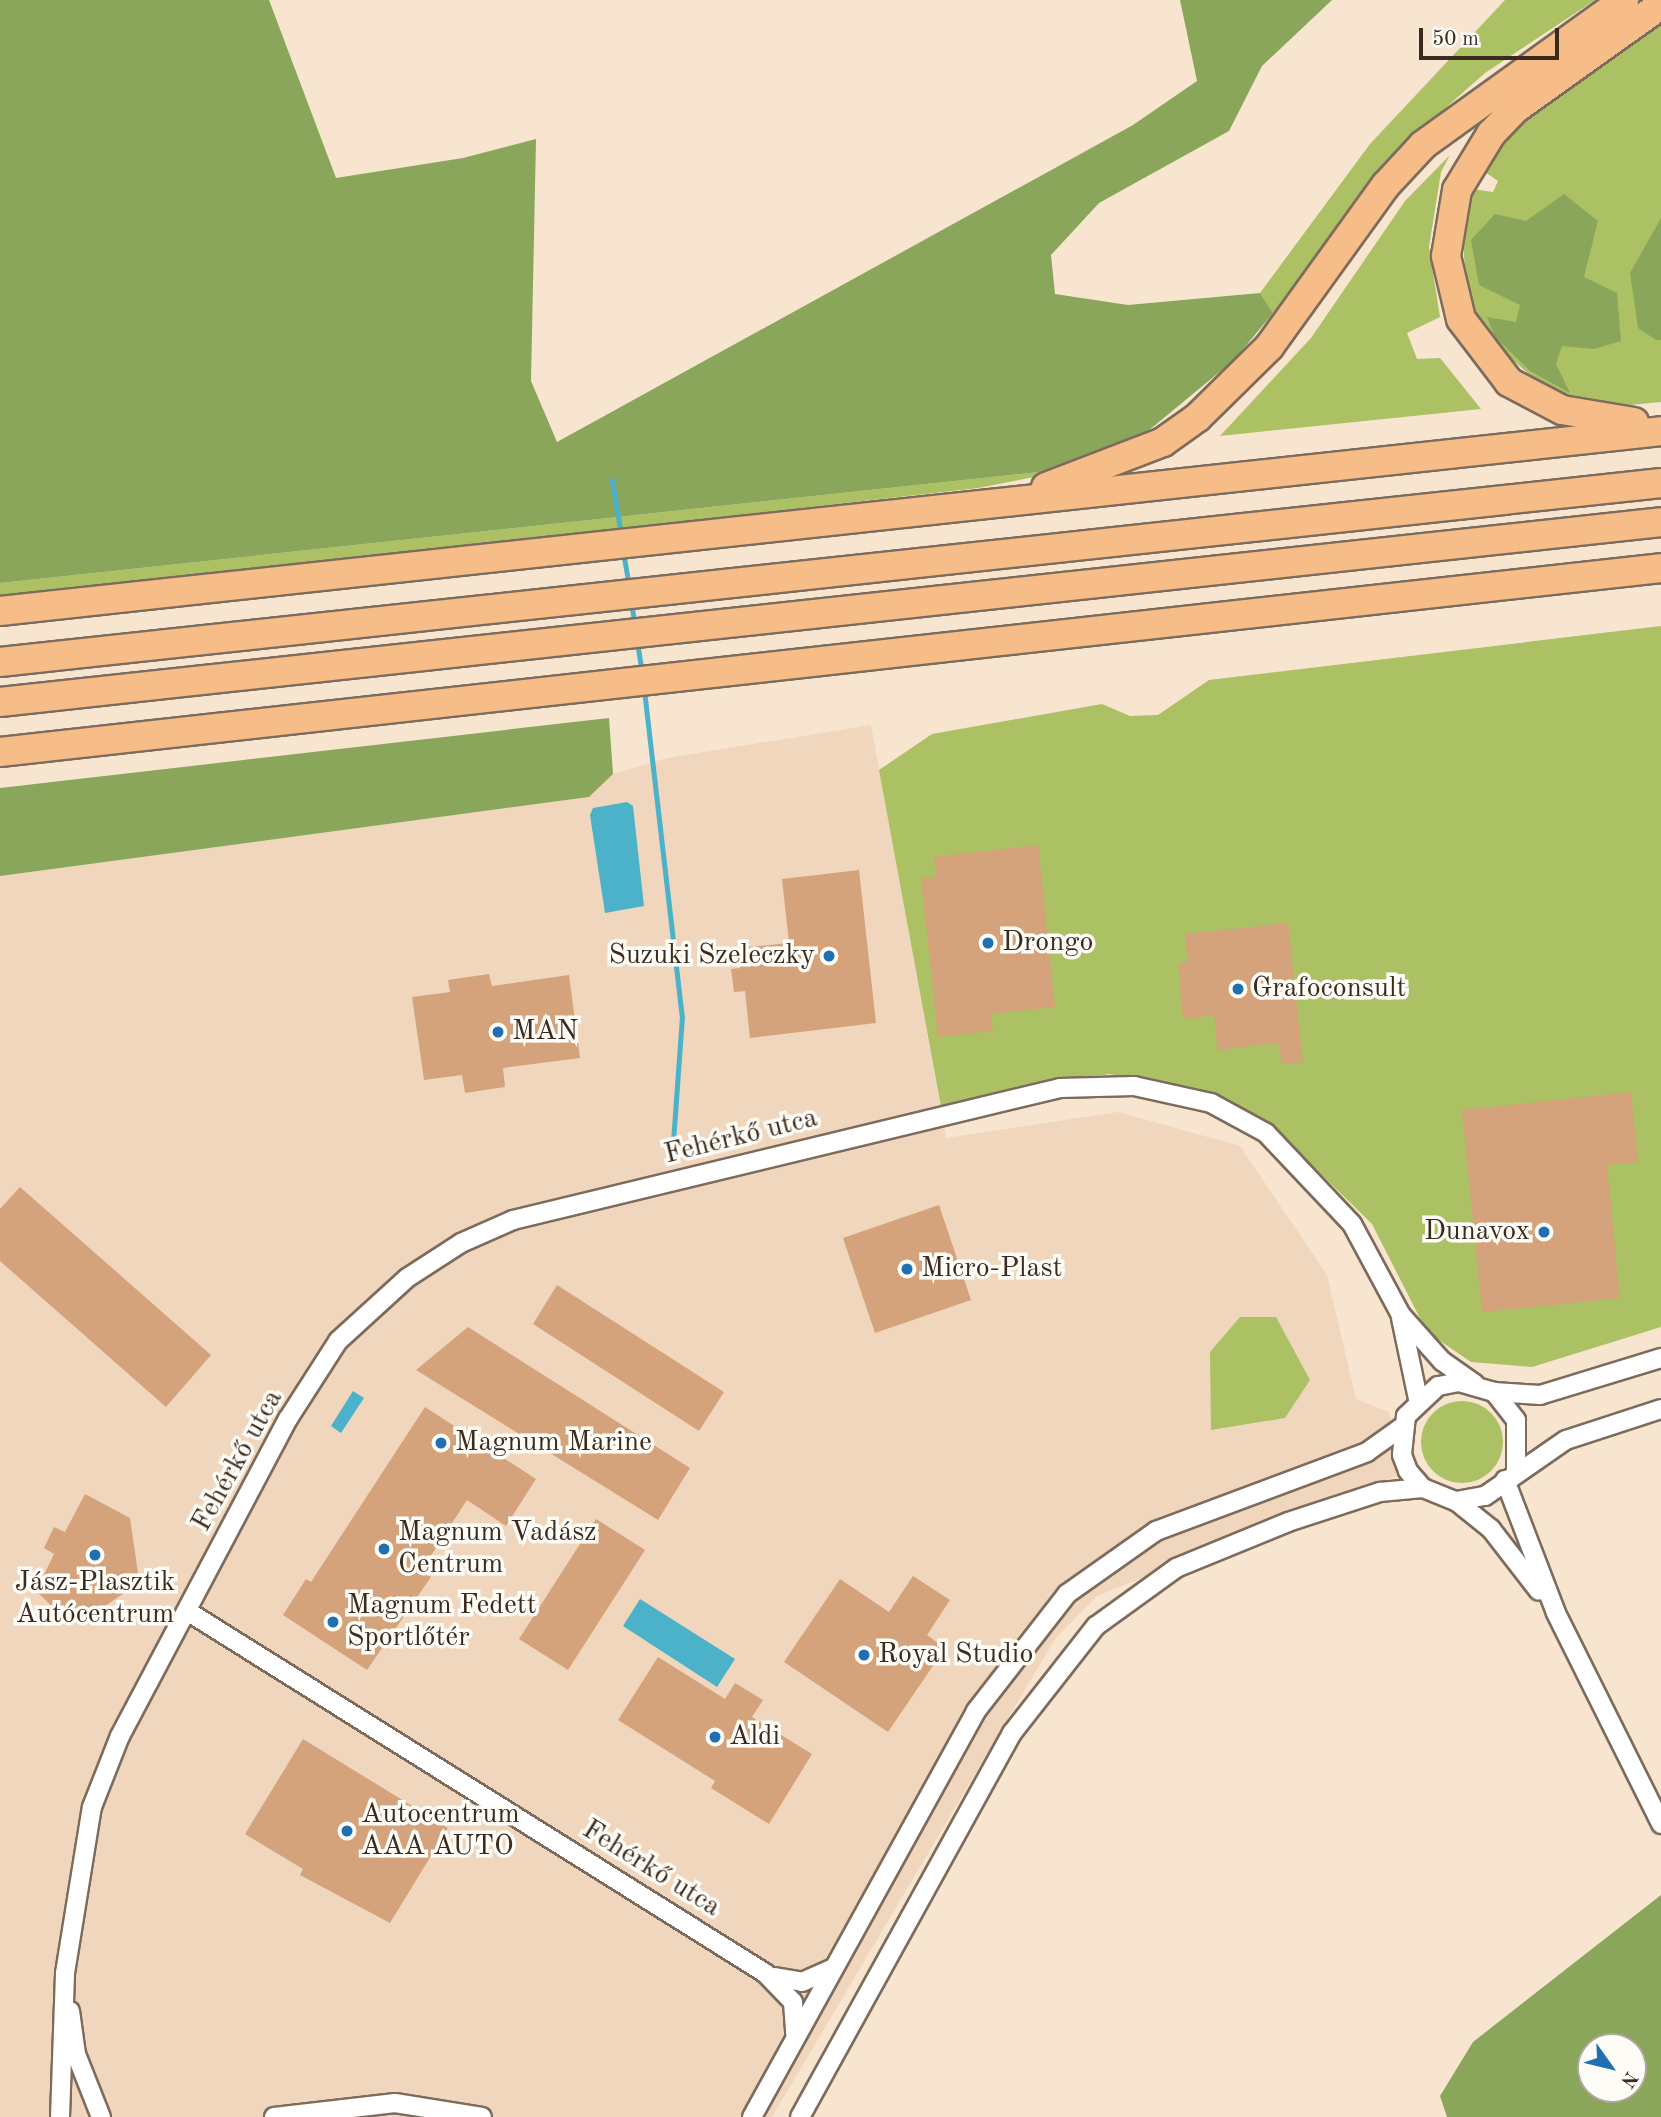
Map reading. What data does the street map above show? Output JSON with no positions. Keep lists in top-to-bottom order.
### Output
{
  "streets": {
    "street": ["Fehérkő utca"]
  },
  "places": [
    "Drongo",
    "Suzuki Szeleczky",
    "Grafoconsult",
    "MAN",
    "Dunavox",
    "Micro-Plast",
    "Magnum Marine",
    "Magnum Vadász Centrum",
    "Jász-Plasztik Autócentrum",
    "Magnum Fedett Sportlőtér",
    "Royal Studio",
    "Aldi",
    "Autocentrum AAA AUTO"
  ],
  "scale_bar": "50 m",
  "north": "bottom right"
}
